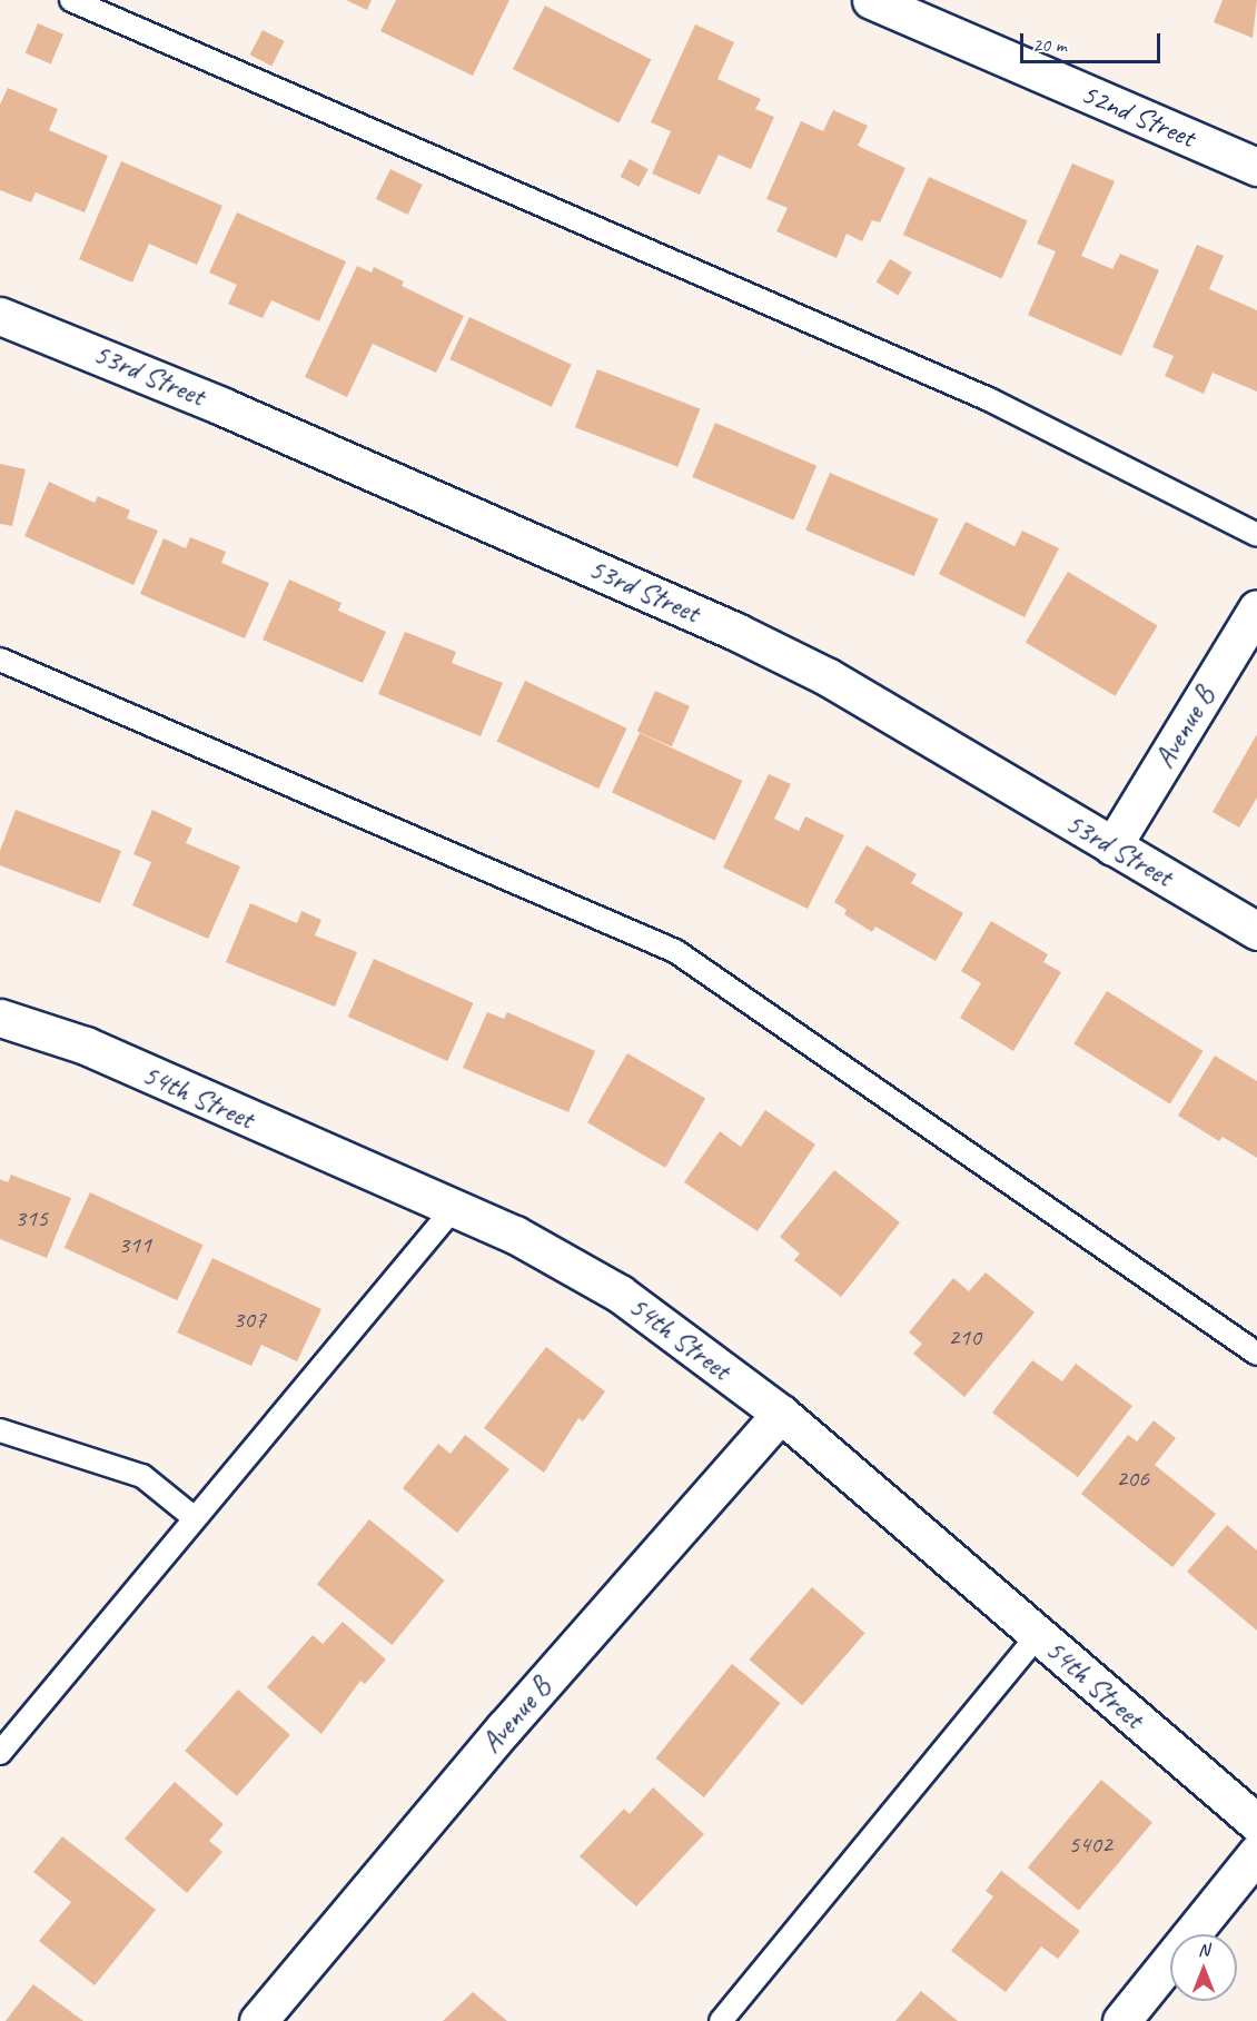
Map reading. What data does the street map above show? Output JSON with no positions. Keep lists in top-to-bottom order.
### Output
{
  "streets": {
    "street": [
      "52nd Street",
      "53rd Street",
      "Avenue B",
      "54th Street"
    ]
  },
  "crossings": [
    ["53rd Street", "Avenue B"],
    ["Avenue B", "54th Street"]
  ],
  "house_numbers": [
    "315",
    "311",
    "307",
    "210",
    "206",
    "5402"
  ],
  "scale_bar": "20 m",
  "north": "top"
}
